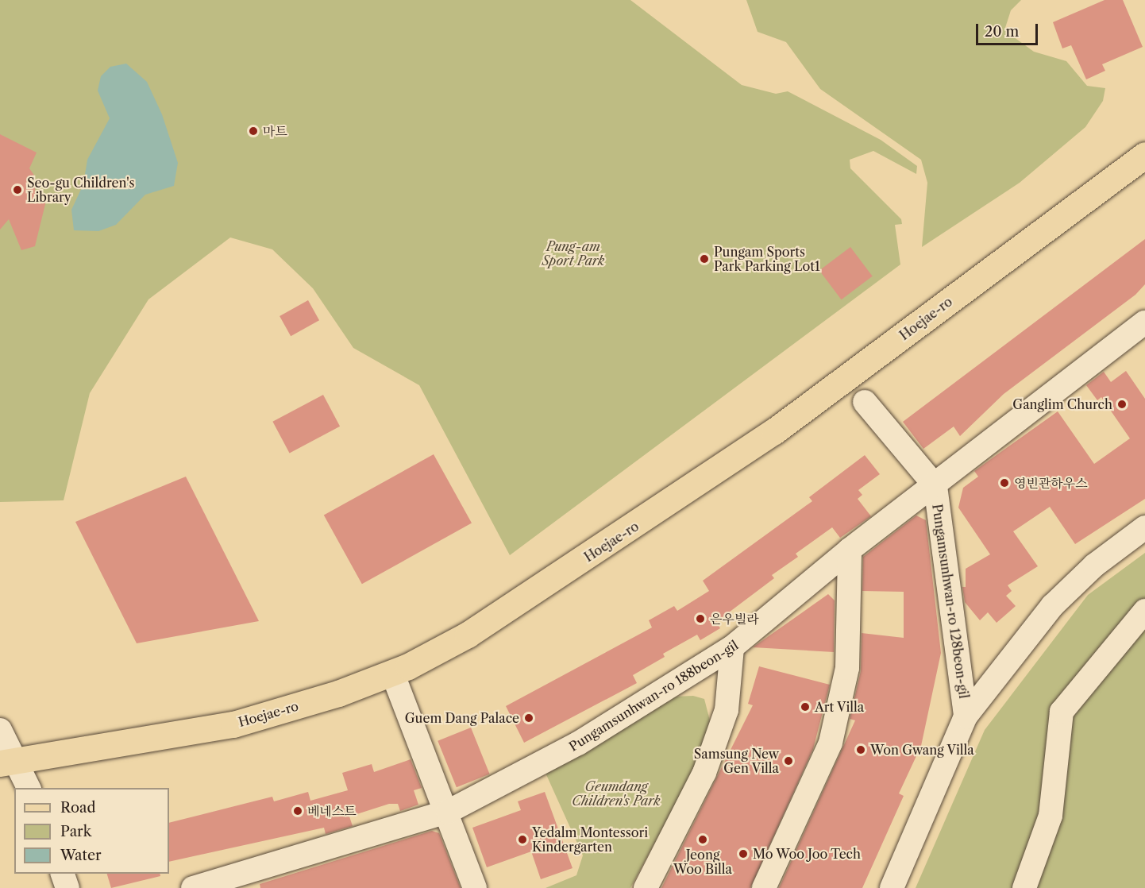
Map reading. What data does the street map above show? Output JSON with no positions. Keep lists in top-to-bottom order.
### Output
{
  "streets": {
    "main road": ["Hoejae-ro"],
    "street": ["Pungamsunhwan-ro 128beon-gil", "Pungamsunhwan-ro 188beon-gil"]
  },
  "crossings": [
    ["Pungamsunhwan-ro 128beon-gil", "Pungamsunhwan-ro 188beon-gil"]
  ],
  "parks": ["Pung-am Sport Park", "Geumdang Children's Park"],
  "places": [
    "마트",
    "Seo-gu Children's Library",
    "Pungam Sports Park Parking Lot1",
    "Ganglim Church",
    "영빈관하우스",
    "은우빌라",
    "Art Villa",
    "Guem Dang Palace",
    "Won Gwang Villa",
    "Samsung New Gen Villa",
    "베네스트",
    "Yedalm Montessori Kindergarten",
    "Jeong Woo Billa",
    "Mo Woo Joo Tech"
  ],
  "legend": ["Road", "Park", "Water"],
  "scale_bar": "20 m"
}
